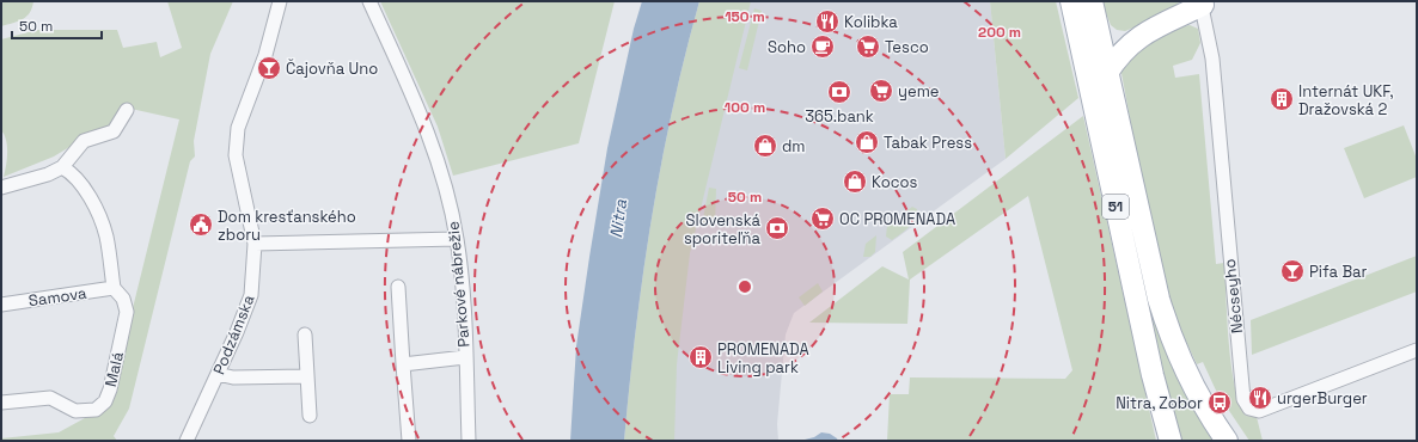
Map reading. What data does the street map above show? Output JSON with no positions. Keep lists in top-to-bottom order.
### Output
{
  "streets": {
    "main road": ["51"],
    "street": [
      "Parkové nábrežie",
      "Samova",
      "Nécseyho",
      "Podzámska",
      "Malá"
    ]
  },
  "crossings": [
    ["Samova", "Malá"]
  ],
  "water": ["Nitra"],
  "places": {
    "restaurant": ["Kolibka", "urgerBurger"],
    "cafe": ["Soho"],
    "supermarket": ["Tesco", "yeme", "OC PROMENADA"],
    "bar": ["Čajovňa Uno", "Pifa Bar"],
    "bank": ["365.bank", "Slovenská sporiteľňa"],
    "building": ["Internát UKF, Dražovská 2", "PROMENADA Living park"],
    "shop": ["Tabak Press", "dm", "Kocos"],
    "public building": ["Dom kresťanského zboru"],
    "bus stop": ["Nitra, Zobor"]
  },
  "scale_bar": "50 m",
  "rings": [
    "150 m",
    "200 m",
    "100 m",
    "50 m"
  ]
}
